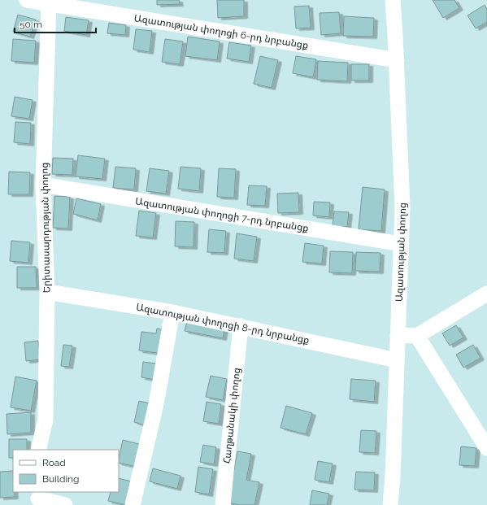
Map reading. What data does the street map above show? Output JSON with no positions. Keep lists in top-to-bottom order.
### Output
{
  "streets": {
    "street": [
      "Ազատության փողոցի 6-րդ նրբանցք",
      "Ազատության փողոցի 7-րդ նրբանցք",
      "Երիտասարդության փողոց",
      "Ազատության փողոց",
      "Ազատության փողոցի 8-րդ նրբանցք",
      "Հաղթանակի փողոց"
    ]
  },
  "crossings": [
    ["Ազատության փողոցի 6-րդ նրբանցք", "Երիտասարդության փողոց"],
    ["Ազատության փողոցի 6-րդ նրբանցք", "Ազատության փողոց"],
    ["Ազատության փողոցի 7-րդ նրբանցք", "Երիտասարդության փողոց"],
    ["Ազատության փողոցի 7-րդ նրբանցք", "Ազատության փողոց"],
    ["Երիտասարդության փողոց", "Ազատության փողոցի 8-րդ նրբանցք"],
    ["Ազատության փողոց", "Ազատության փողոցի 8-րդ նրբանցք"],
    ["Ազատության փողոցի 8-րդ նրբանցք", "Հաղթանակի փողոց"]
  ],
  "legend": ["Road", "Building"],
  "scale_bar": "50 m"
}
